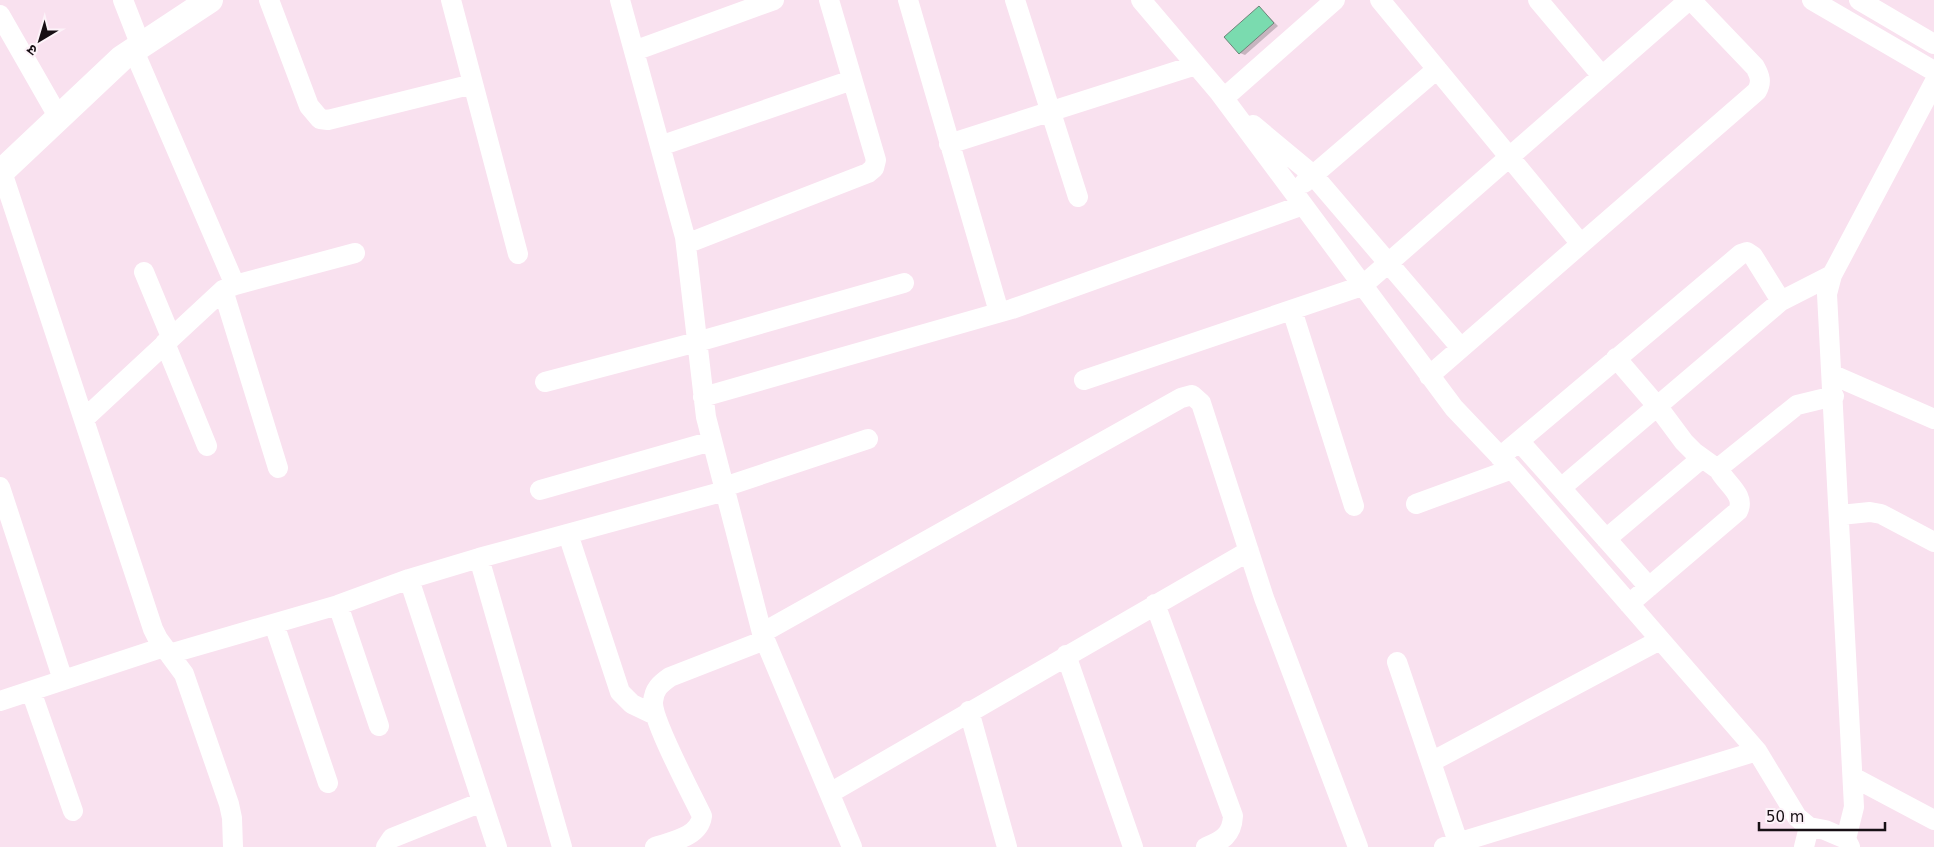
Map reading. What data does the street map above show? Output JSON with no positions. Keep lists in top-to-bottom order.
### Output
{
  "scale_bar": "50 m",
  "north": "bottom left"
}
